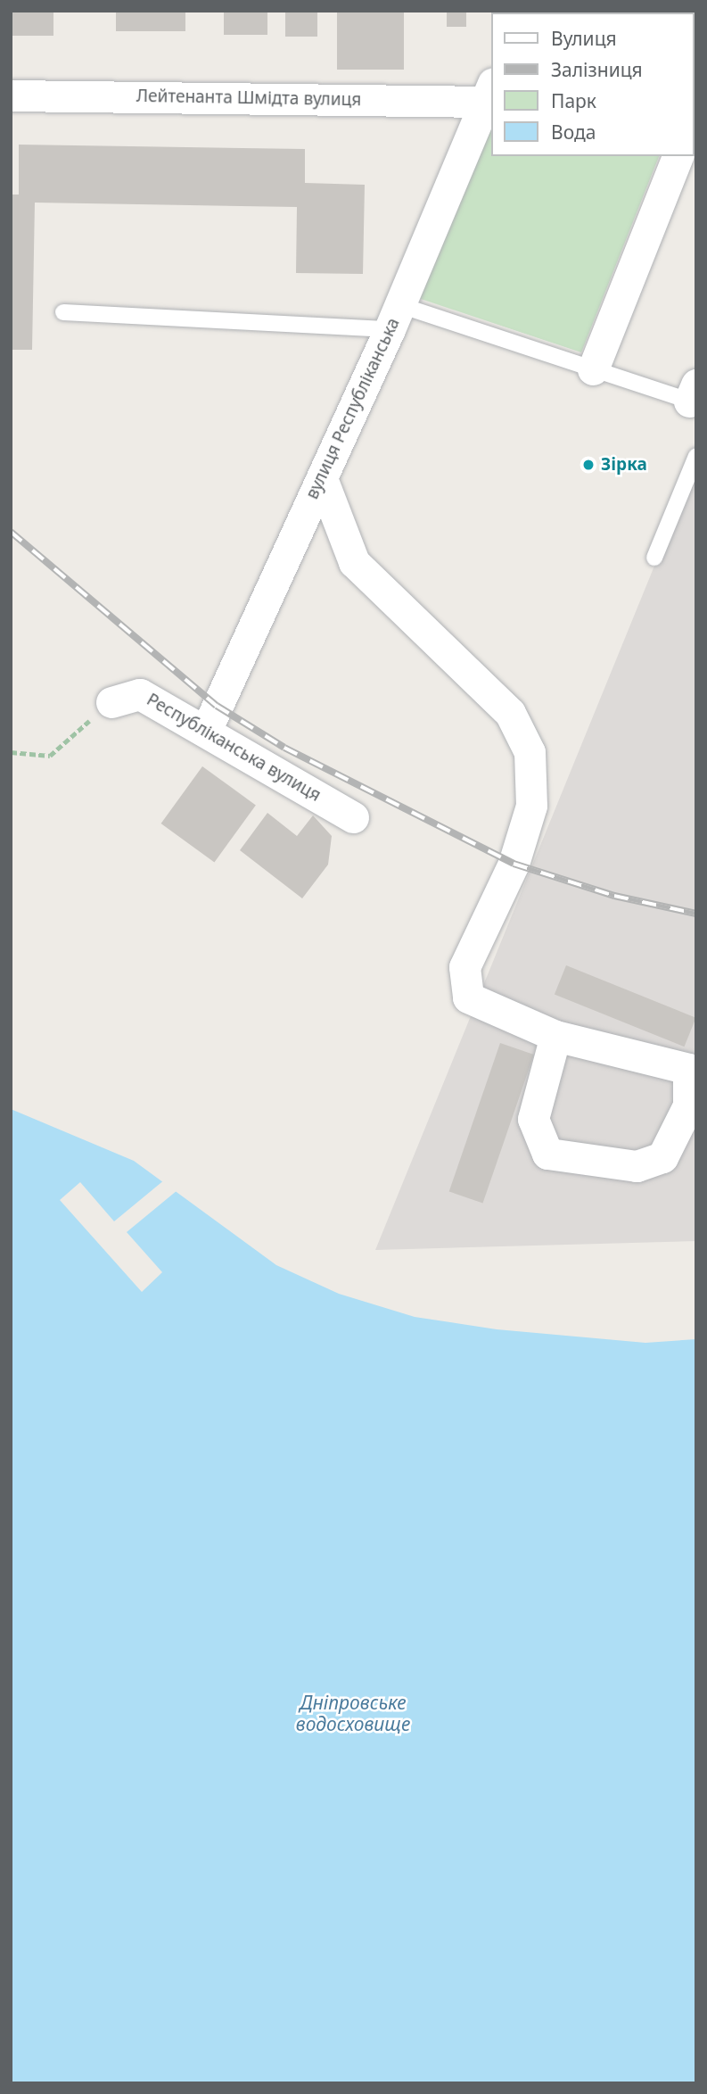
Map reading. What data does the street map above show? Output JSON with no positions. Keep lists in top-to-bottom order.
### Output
{
  "streets": {
    "street": ["Лейтенанта Шмідта вулиця", "вулиця Республіканська", "Республіканська вулиця"]
  },
  "crossings": [
    ["Лейтенанта Шмідта вулиця", "вулиця Республіканська"],
    ["вулиця Республіканська", "Республіканська вулиця"]
  ],
  "water": ["Дніпровське водосховище"],
  "places": ["Зірка"],
  "legend": [
    "Вулиця",
    "Залізниця",
    "Парк",
    "Вода"
  ]
}
